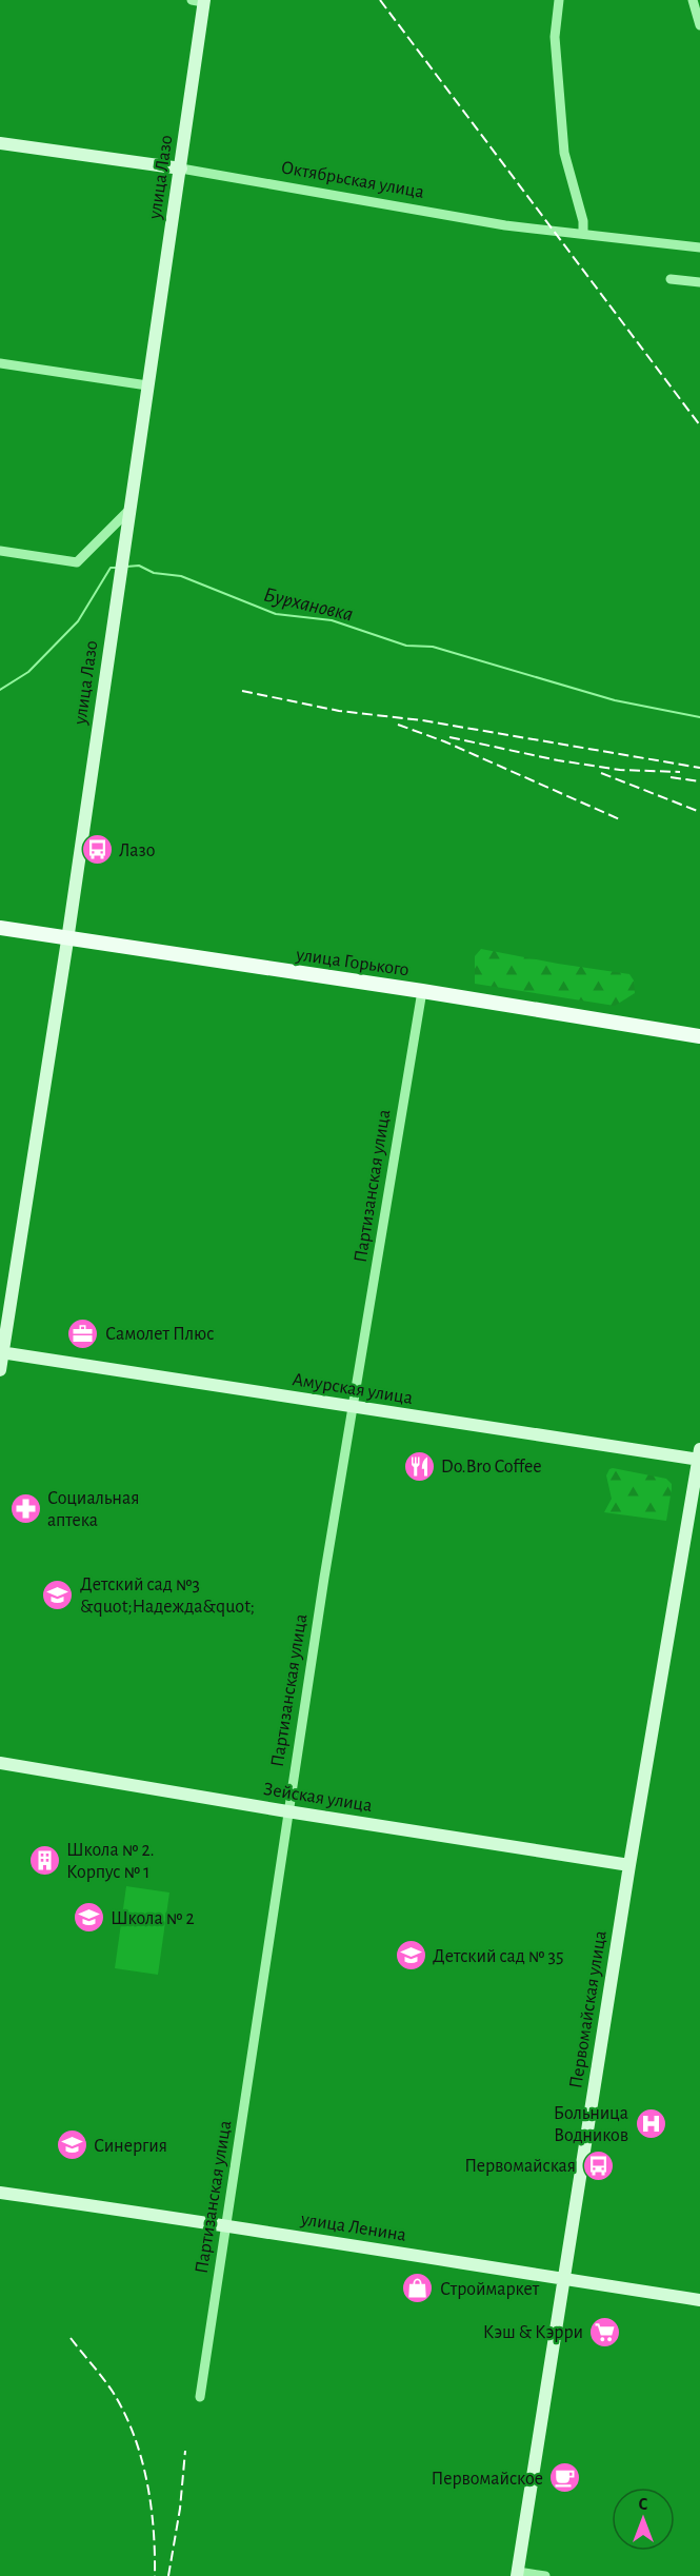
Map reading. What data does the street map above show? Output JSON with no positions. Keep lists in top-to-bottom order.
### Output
{
  "streets": {
    "main road": ["улица Горького"],
    "street": [
      "улица Лазо",
      "Октябрьская улица",
      "Партизанская улица",
      "Амурская улица",
      "Зейская улица",
      "Первомайская улица",
      "улица Ленина"
    ]
  },
  "crossings": [
    ["улица Лазо", "Октябрьская улица"],
    ["улица Лазо", "улица Горького"],
    ["улица Лазо", "Амурская улица"],
    ["улица Горького", "Партизанская улица"],
    ["Партизанская улица", "Амурская улица"],
    ["Партизанская улица", "Зейская улица"],
    ["Партизанская улица", "улица Ленина"],
    ["Амурская улица", "Первомайская улица"],
    ["Зейская улица", "Первомайская улица"],
    ["Первомайская улица", "улица Ленина"]
  ],
  "water": ["Бурхановка"],
  "places": {
    "bus stop": ["Лазо", "Первомайская"],
    "office": ["Самолет Плюс"],
    "restaurant": ["Do.Bro Coffee"],
    "pharmacy": ["Социальная аптека"],
    "school or university": [
      "Детский сад №3 &quot;Надежда&quot;",
      "Школа № 2",
      "Детский сад № 35",
      "Синергия"
    ],
    "building": ["Школа № 2. Корпус № 1"],
    "hospital": ["Больница Водников"],
    "shop": ["Строймаркет"],
    "supermarket": ["Кэш & Кэрри"],
    "cafe": ["Первомайское"]
  },
  "north": "top"
}
